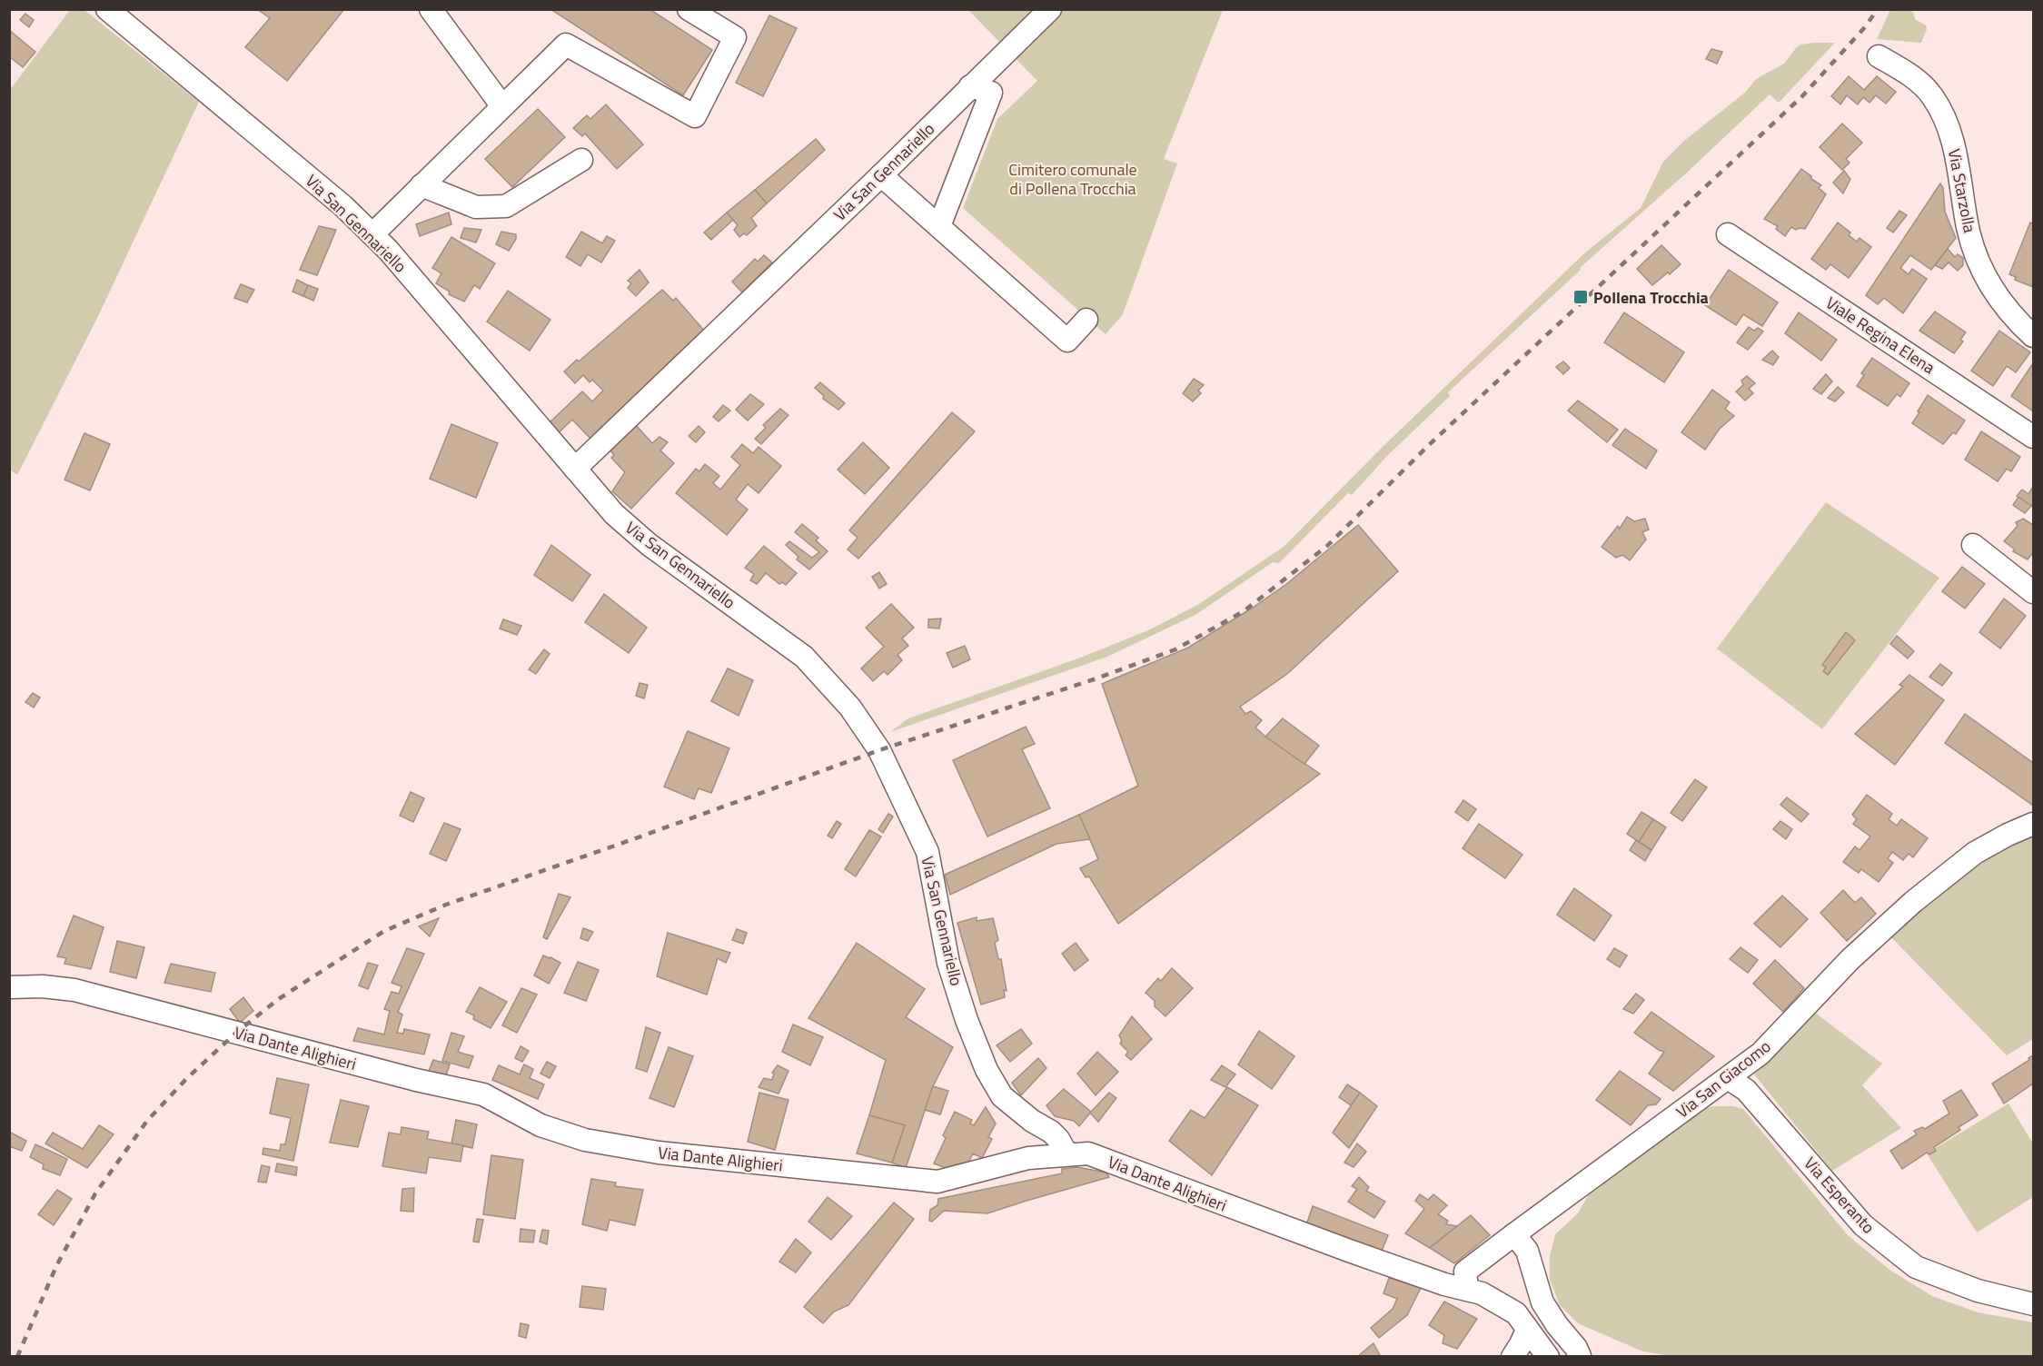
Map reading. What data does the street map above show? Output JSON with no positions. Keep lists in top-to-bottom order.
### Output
{
  "streets": {
    "street": [
      "Via San Gennariello",
      "Via Starzolla",
      "Viale Regina Elena",
      "Via Dante Alighieri",
      "Via San Giacomo",
      "Via Esperanto"
    ]
  },
  "crossings": [
    ["Via San Gennariello", "Via Dante Alighieri"],
    ["Via Dante Alighieri", "Via San Giacomo"],
    ["Via San Giacomo", "Via Esperanto"]
  ],
  "parks": ["Cimitero comunale di Pollena Trocchia"],
  "places": {
    "transit": ["Pollena Trocchia"]
  }
}
